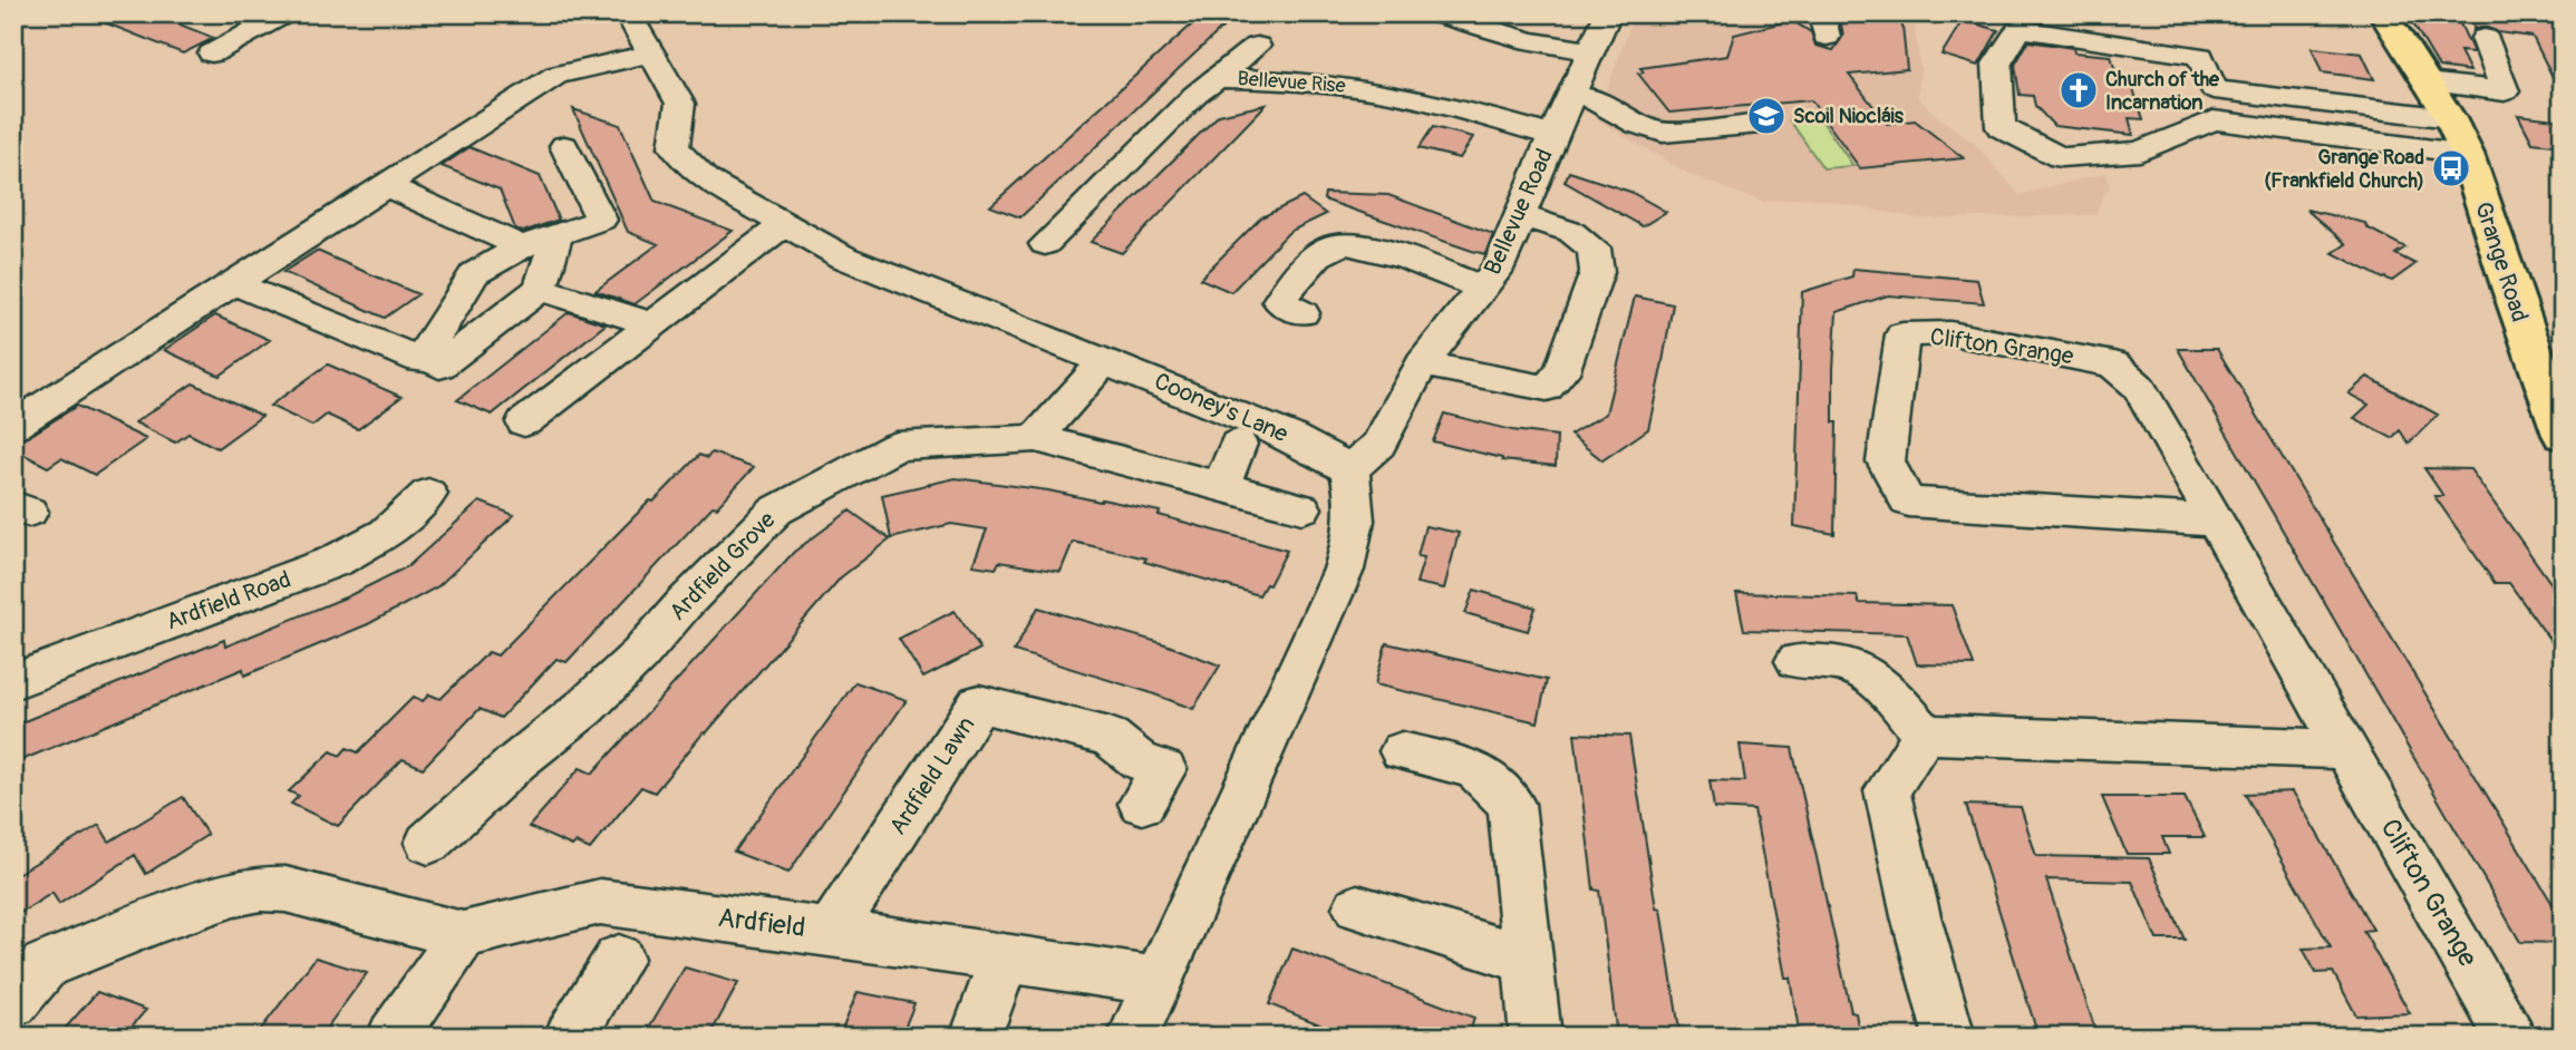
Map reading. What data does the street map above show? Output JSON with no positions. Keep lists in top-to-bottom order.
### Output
{
  "streets": {
    "main road": ["Grange Road"],
    "street": [
      "Bellevue Rise",
      "Bellevue Road",
      "Clifton Grange",
      "Cooney's Lane",
      "Ardfield Grove",
      "Ardfield Road",
      "Ardfield Lawn",
      "Ardfield"
    ]
  },
  "crossings": [
    ["Bellevue Rise", "Bellevue Road"],
    ["Bellevue Road", "Cooney's Lane"],
    ["Ardfield Lawn", "Ardfield"]
  ],
  "places": {
    "church": ["Church of the Incarnation"],
    "school or university": ["Scoil Niocláis"],
    "bus stop": ["Grange Road (Frankfield Church)"]
  }
}
